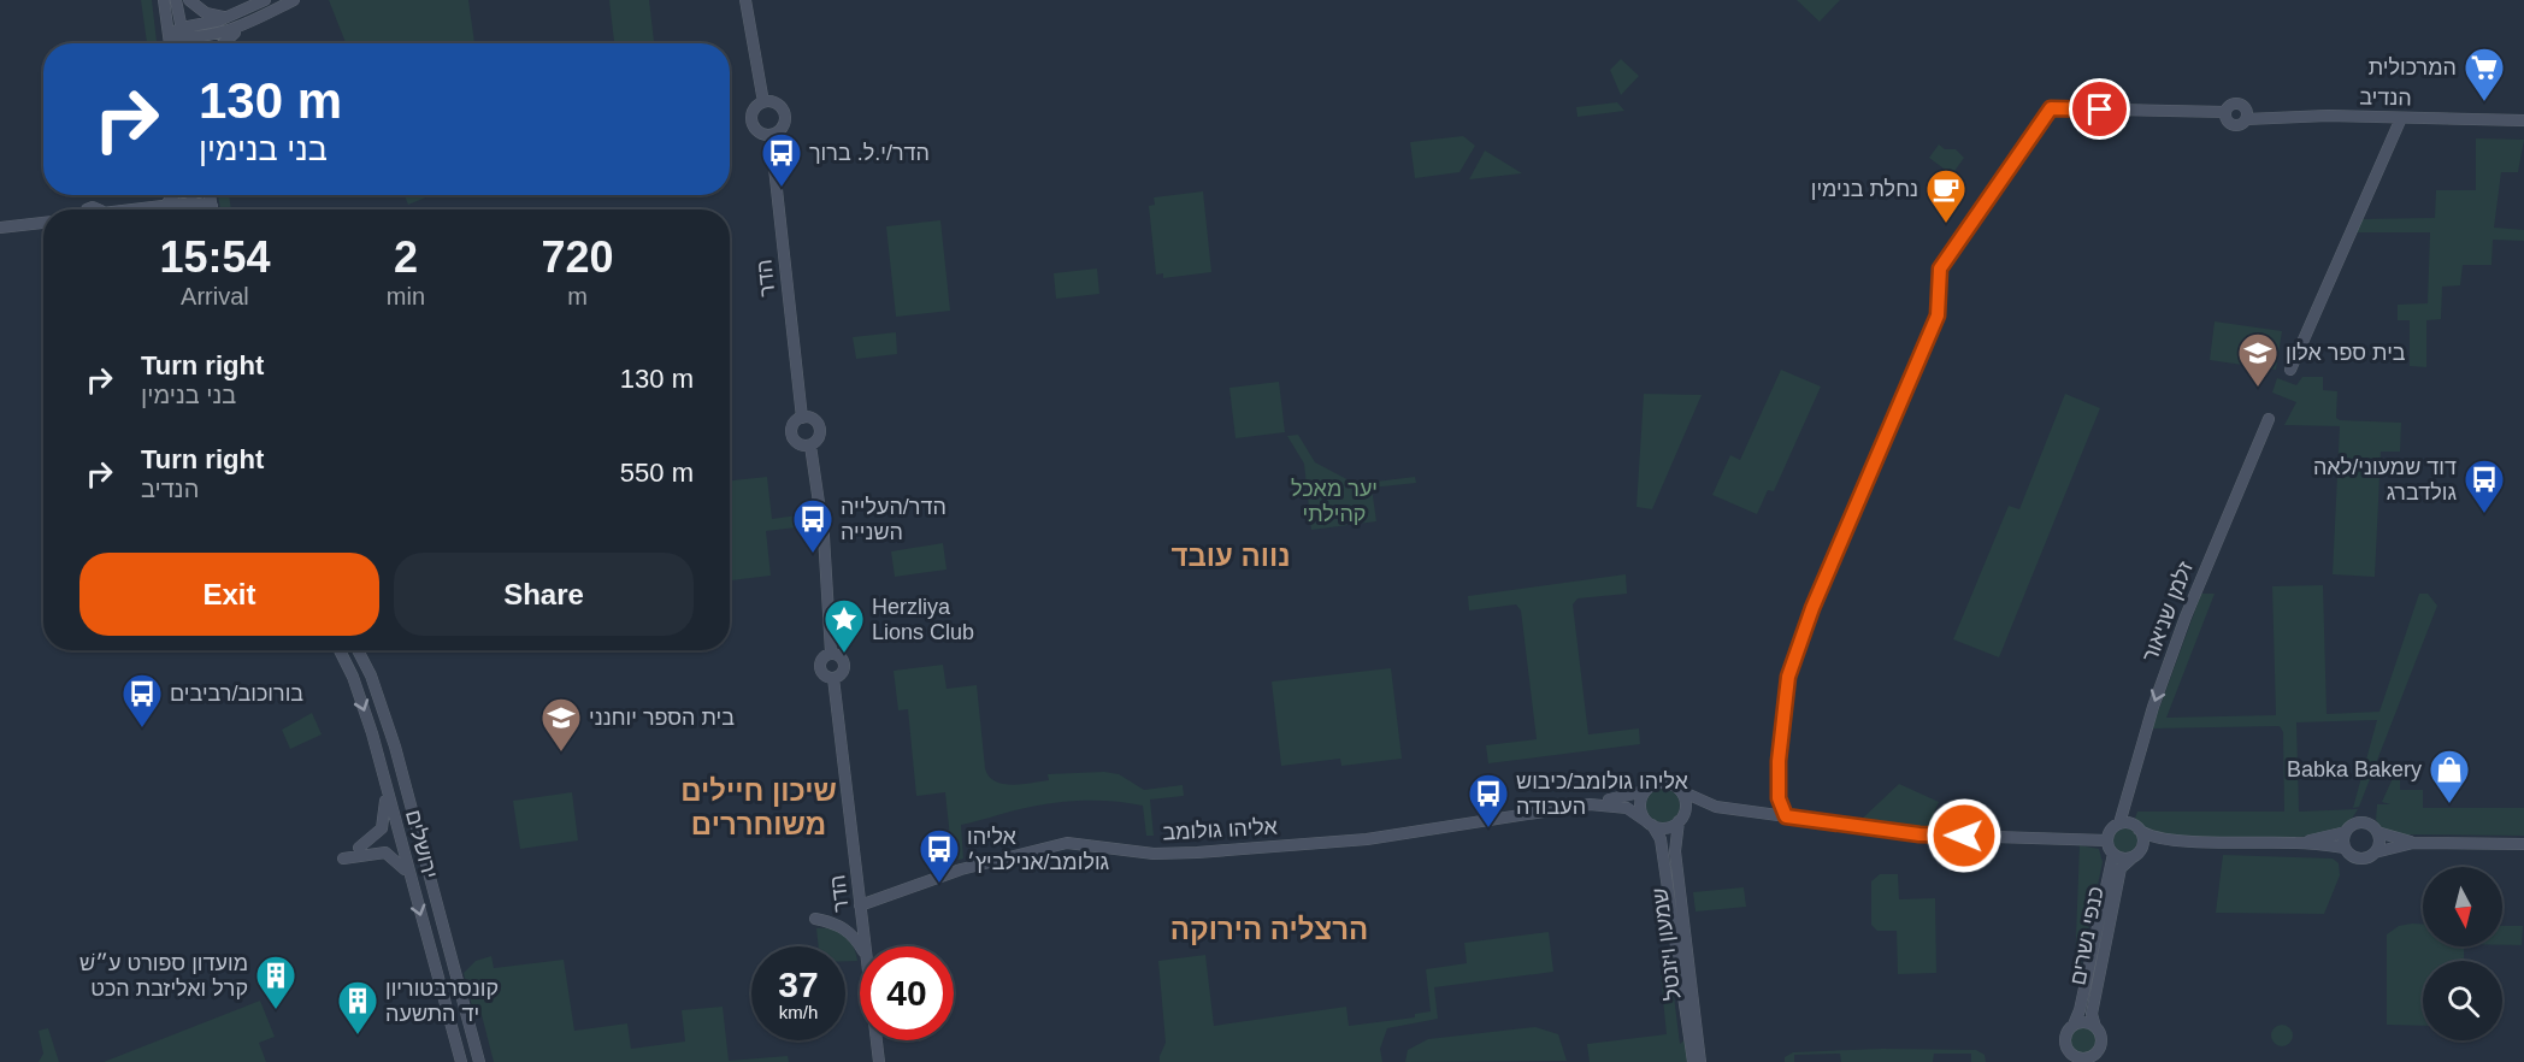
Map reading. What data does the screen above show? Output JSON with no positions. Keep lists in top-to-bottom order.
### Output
{
  "streets": {
    "street": [
      "הנדיב",
      "הדר",
      "זלמן שניאור",
      "אליהו גולומב",
      "ירושלים",
      "כנפי נשרים",
      "שמעון ויזנטל"
    ]
  },
  "crossings": [
    ["הדר", "אליהו גולומב"],
    ["זלמן שניאור", "כנפי נשרים"],
    ["אליהו גולומב", "שמעון ויזנטל"]
  ],
  "one_way": ["זלמן שניאור"],
  "districts": ["נווה עובד", "שיכון חיילים משוחררים", "הרצליה הירוקה"],
  "parks": ["יער מאכל קהילתי"],
  "places": {
    "supermarket": ["המרכולית"],
    "bus stop": [
      "הדר/י.ל. ברוך",
      "דוד שמעוני/לאה גולדברג",
      "הדר/העלייה השנייה",
      "בורוכוב/רביבים",
      "אליהו גולומב/כיבוש העבודה",
      "אליהו גולומב/אנילביץ׳"
    ],
    "cafe": ["נחלת בנימין"],
    "school or university": ["בית ספר אלון", "בית הספר יוחנני"],
    "place": ["Herzliya Lions Club"],
    "shop": ["Babka Bakery"],
    "building": ["מועדון ספורט ע״שׁ קרל ואליזבת הכט", "קונסרבטוריון יד התשעה"]
  },
  "north": "bottom",
  "page": {
    "turn": ["130 m", "בני בנימין"],
    "eta": [
      "15:54",
      "Arrival",
      "2",
      "min",
      "720",
      "m"
    ],
    "list": [
      {
        "name": "Turn right",
        "note": "בני בנימין",
        "value": "130 m"
      },
      {
        "name": "Turn right",
        "note": "הנדיב",
        "value": "550 m"
      }
    ],
    "buttons": ["Exit", "Share"],
    "speed": "37 km/h",
    "limit": "40"
  }
}
